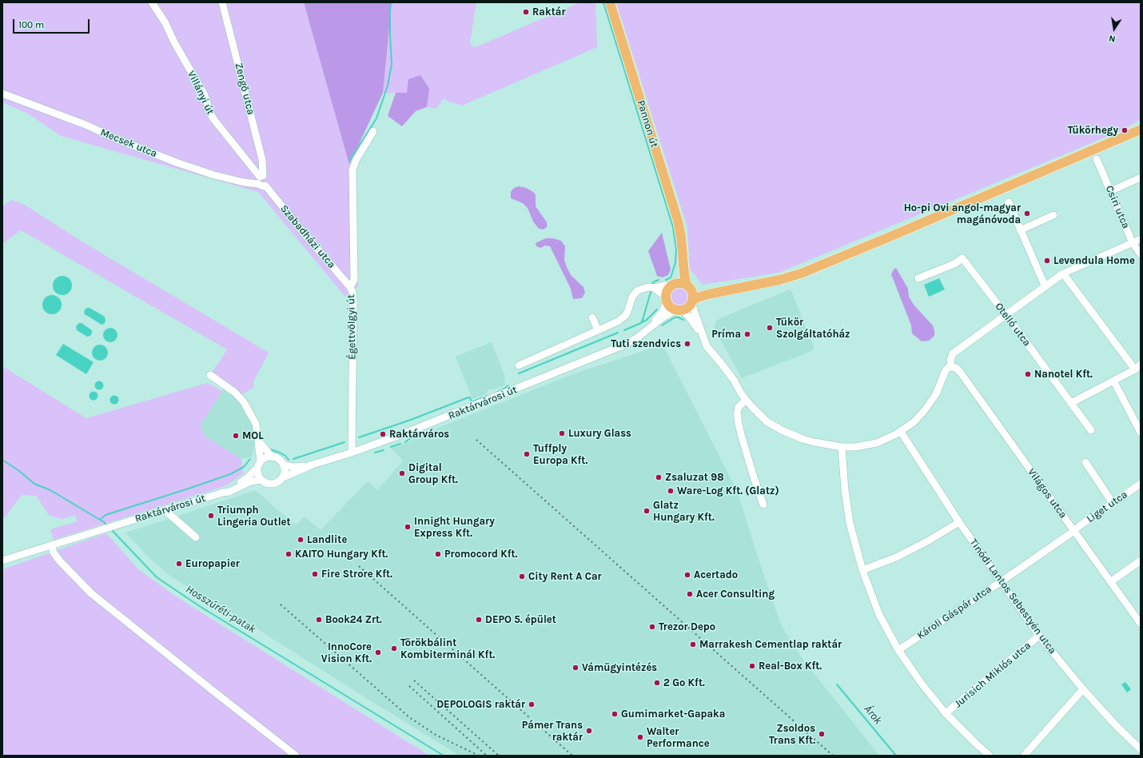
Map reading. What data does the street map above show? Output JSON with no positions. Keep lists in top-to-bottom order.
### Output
{
  "streets": {
    "main road": ["Pannon út", "Raktárvárosi út"],
    "street": [
      "Zengő utca",
      "Villányi út",
      "Mecsek utca",
      "Csiri utca",
      "Szabadházi utca",
      "Otelló utca",
      "Égettvölgyi út",
      "Világos utca",
      "Liget utca",
      "Tinódi Lantos Sebestyén utca",
      "Károli Gáspár utca",
      "Jurisich Miklós utca"
    ]
  },
  "crossings": [
    ["Zengő utca", "Villányi út"],
    ["Zengő utca", "Mecsek utca"],
    ["Zengő utca", "Szabadházi utca"],
    ["Villányi út", "Mecsek utca"],
    ["Villányi út", "Szabadházi utca"],
    ["Pannon út", "Raktárvárosi út"],
    ["Mecsek utca", "Szabadházi utca"],
    ["Szabadházi utca", "Égettvölgyi út"],
    ["Égettvölgyi út", "Raktárvárosi út"],
    ["Világos utca", "Liget utca"],
    ["Világos utca", "Károli Gáspár utca"],
    ["Liget utca", "Károli Gáspár utca"],
    ["Tinódi Lantos Sebestyén utca", "Károli Gáspár utca"],
    ["Tinódi Lantos Sebestyén utca", "Jurisich Miklós utca"]
  ],
  "water": ["Hosszúréti-patak", "Árok"],
  "places": [
    "Raktár",
    "Tükörhegy",
    "Ho-pi Ovi angol-magyar magánóvoda",
    "Levendula Home",
    "Tükör Szolgáltatóház",
    "Príma",
    "Tuti szendvics",
    "Nanotel Kft.",
    "Luxury Glass",
    "Raktárváros",
    "MOL",
    "Tuffply Europa Kft.",
    "Digital Group Kft.",
    "Zsaluzat 98",
    "Ware-Log Kft. (Glatz)",
    "Glatz Hungary Kft.",
    "Triumph Lingeria Outlet",
    "Innight Hungary Express Kft.",
    "Landlite",
    "KAITO Hungary Kft.",
    "Promocord Kft.",
    "Europapier",
    "Fire Strore Kft.",
    "Acertado",
    "City Rent A Car",
    "Acer Consulting",
    "Book24 Zrt.",
    "DEPO 5. épület",
    "Trezor Depo",
    "Marrakesh Cementlap raktár",
    "Törökbálint Kombiterminál Kft.",
    "InnoCore Vision Kft.",
    "Real-Box Kft.",
    "Vámügyintézés",
    "2 Go Kft.",
    "DEPOLOGIS raktár",
    "Gumimarket-Gapaka",
    "Pámer Trans raktár",
    "Zsoldos Trans Kft.",
    "Walter Performance"
  ],
  "scale_bar": "100 m",
  "north": "bottom"
}
